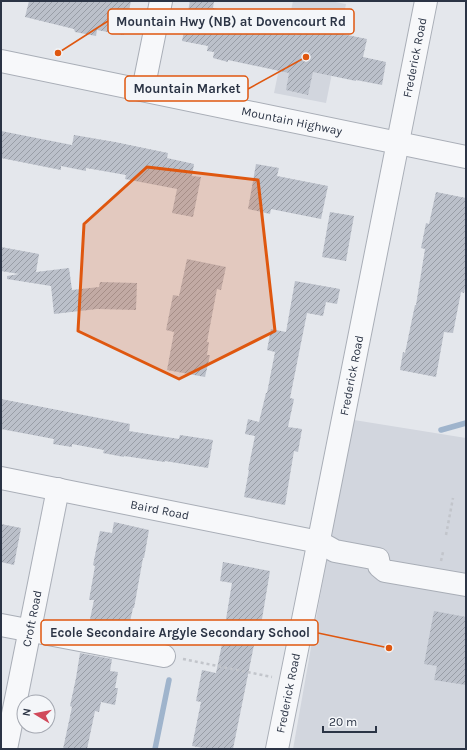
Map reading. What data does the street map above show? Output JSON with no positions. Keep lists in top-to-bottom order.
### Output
{
  "streets": {
    "street": [
      "Frederick Road",
      "Mountain Highway",
      "Baird Road",
      "Croft Road"
    ]
  },
  "crossings": [
    ["Frederick Road", "Mountain Highway"],
    ["Frederick Road", "Baird Road"],
    ["Baird Road", "Croft Road"]
  ],
  "places": ["Mountain Hwy (NB) at Dovencourt Rd", "Mountain Market", "Ecole Secondaire Argyle Secondary School"],
  "scale_bar": "20 m",
  "north": "left"
}
